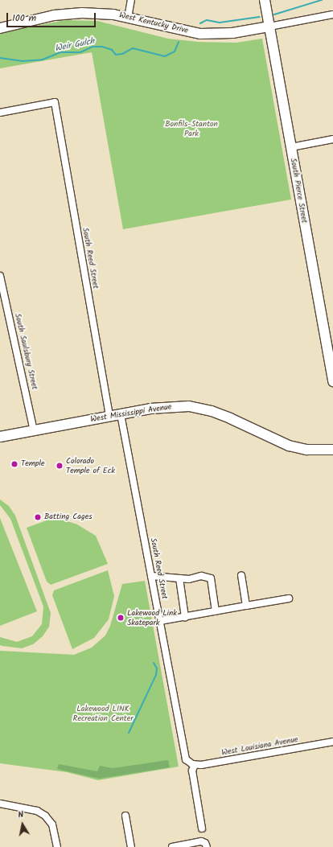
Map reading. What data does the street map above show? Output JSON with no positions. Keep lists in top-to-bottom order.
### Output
{
  "streets": {
    "street": [
      "West Kentucky Drive",
      "South Pierce Street",
      "South Reed Street",
      "South Saulsbury Street",
      "West Mississippi Avenue",
      "West Louisiana Avenue"
    ]
  },
  "crossings": [
    ["West Kentucky Drive", "South Pierce Street"],
    ["South Reed Street", "West Mississippi Avenue"],
    ["South Reed Street", "West Louisiana Avenue"],
    ["South Saulsbury Street", "West Mississippi Avenue"]
  ],
  "water": ["Weir Gulch"],
  "parks": ["Bonfils-Stanton Park", "Lakewood LINK Recreation Center"],
  "places": [
    "Temple",
    "Colorado Temple of Eck",
    "Batting Cages",
    "Lakewood Link Skatepark"
  ],
  "scale_bar": "100 m",
  "north": "top"
}
